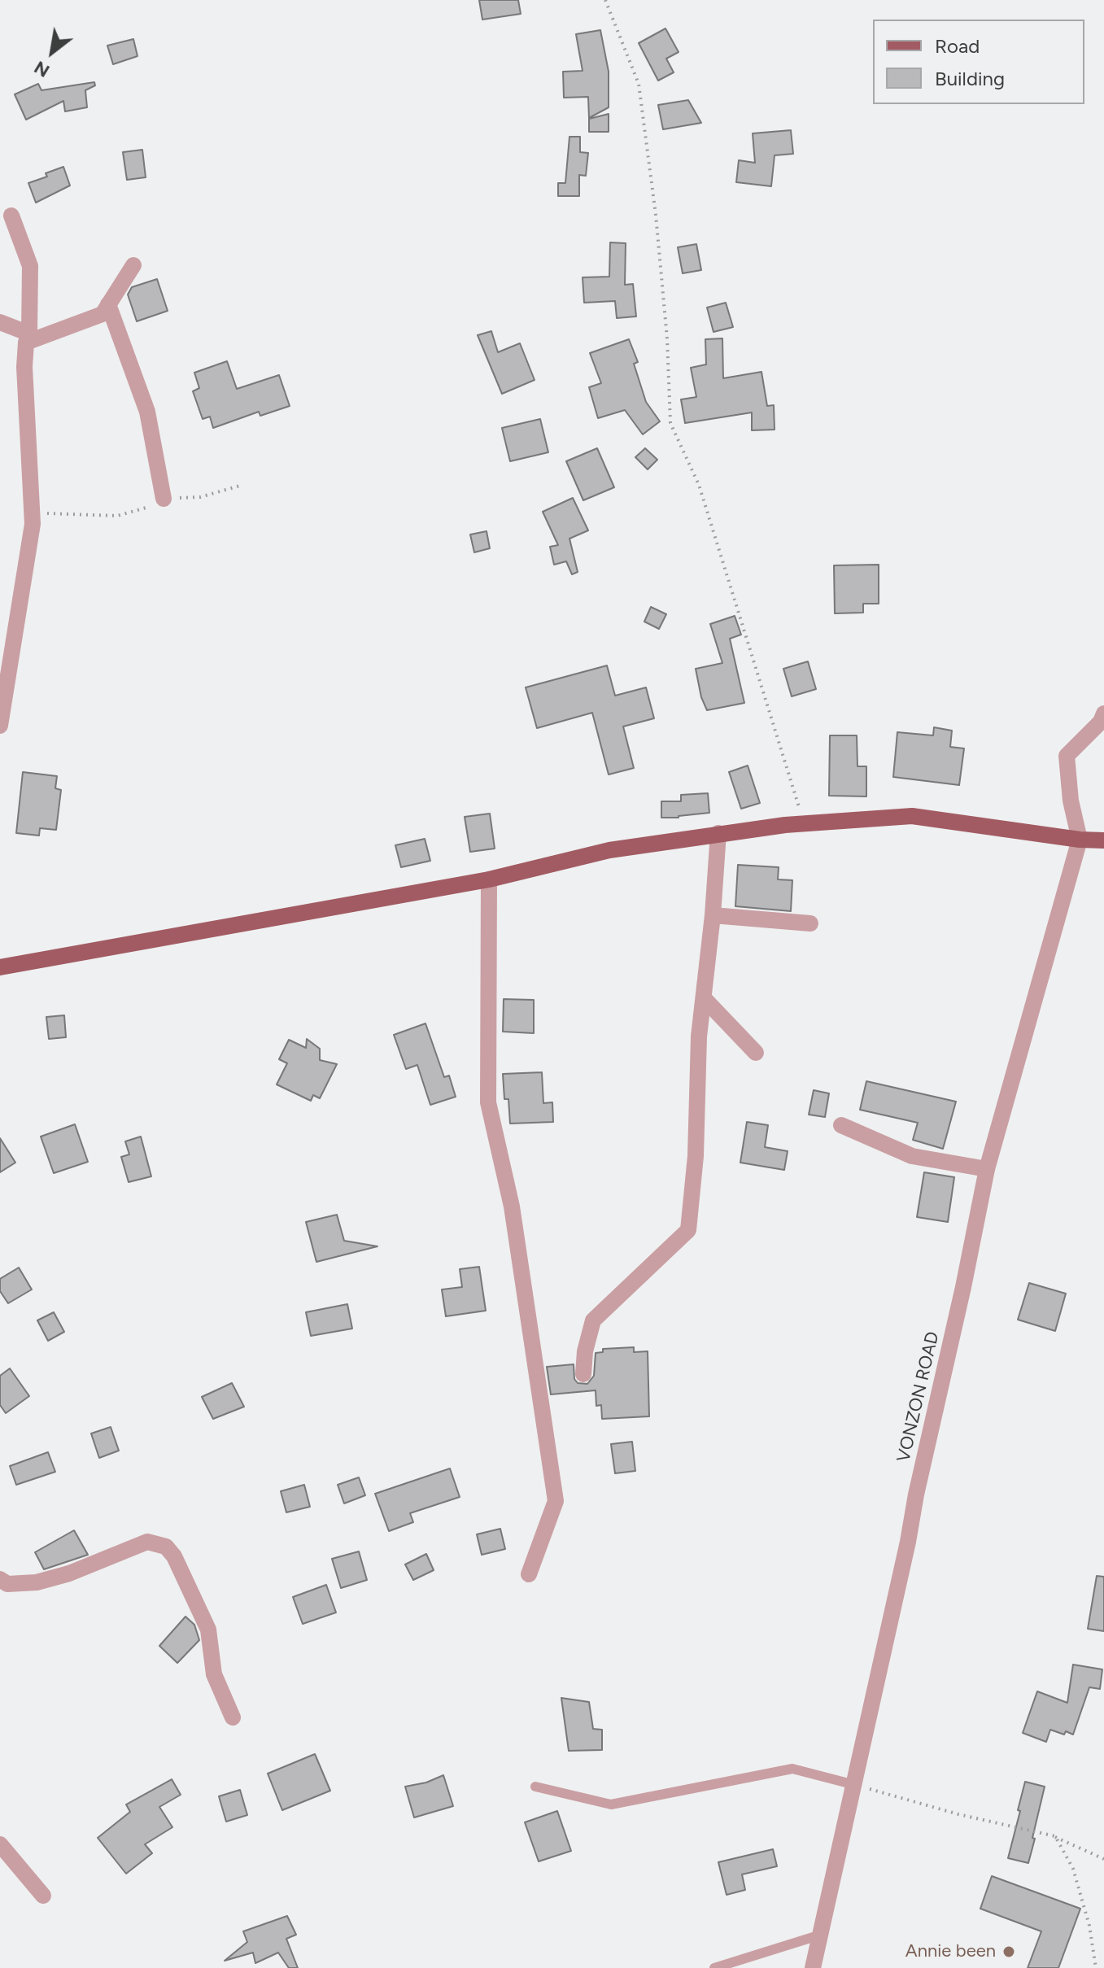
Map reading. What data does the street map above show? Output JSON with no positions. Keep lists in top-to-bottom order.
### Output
{
  "streets": {
    "street": ["VONZON ROAD"]
  },
  "places": ["Annie been"],
  "legend": ["Road", "Building"],
  "north": "bottom left"
}
